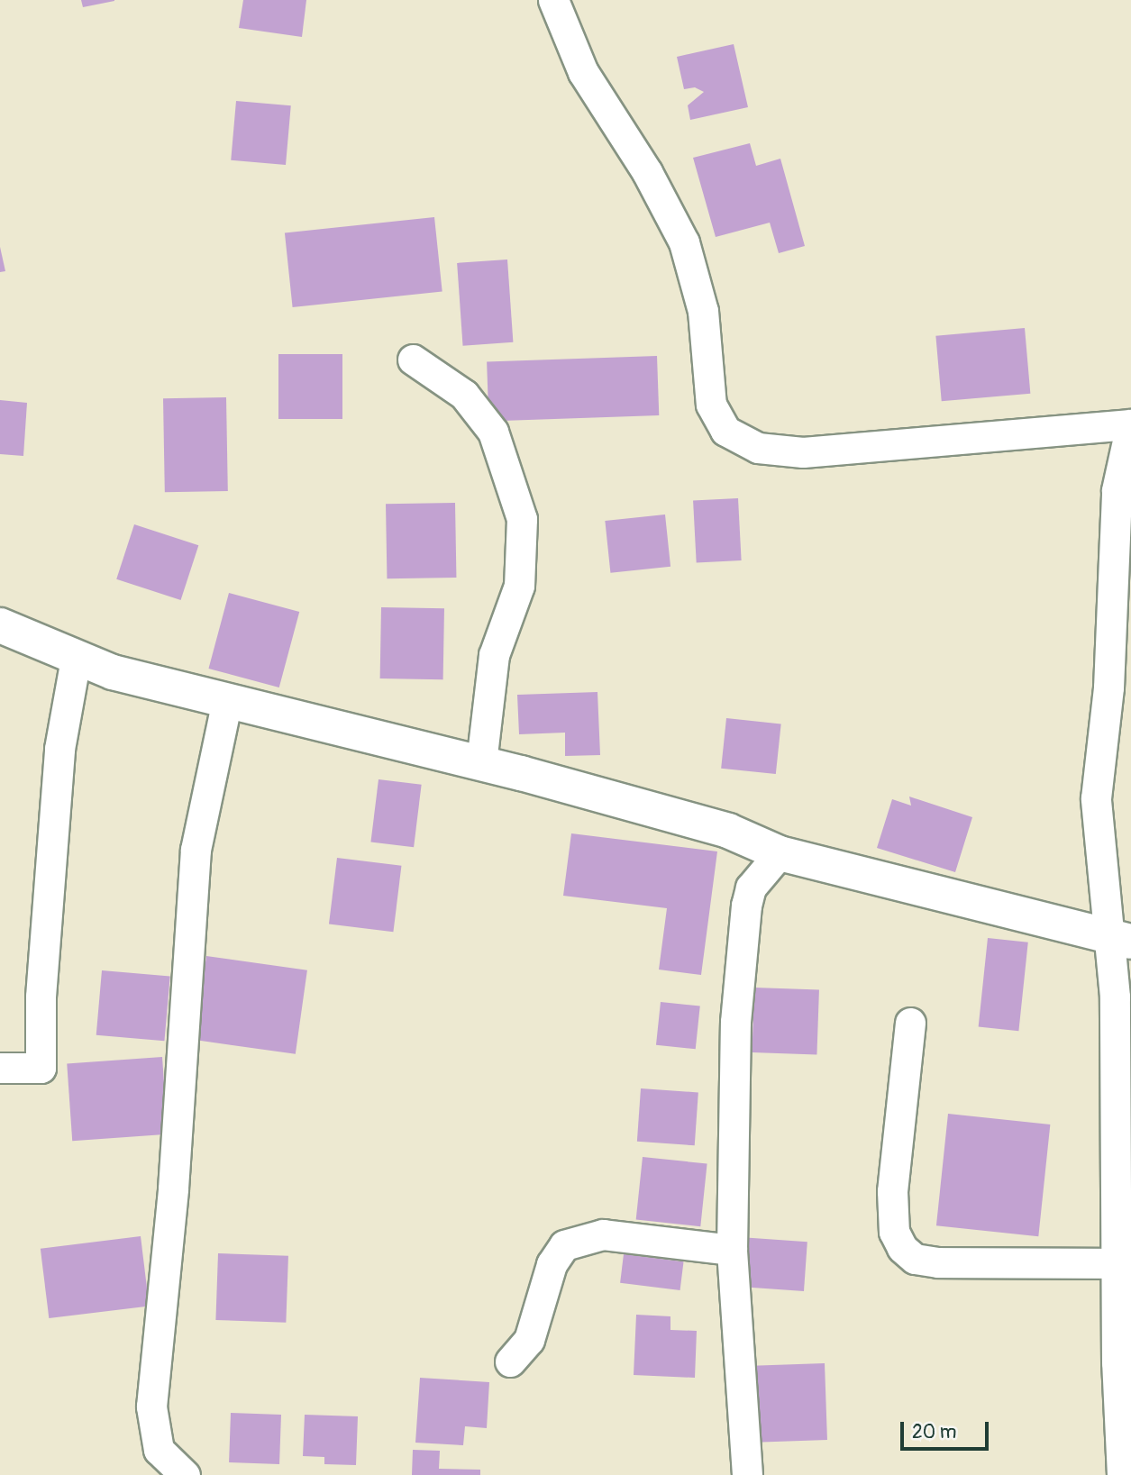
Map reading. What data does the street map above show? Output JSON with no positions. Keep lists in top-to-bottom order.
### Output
{
  "scale_bar": "20 m"
}
